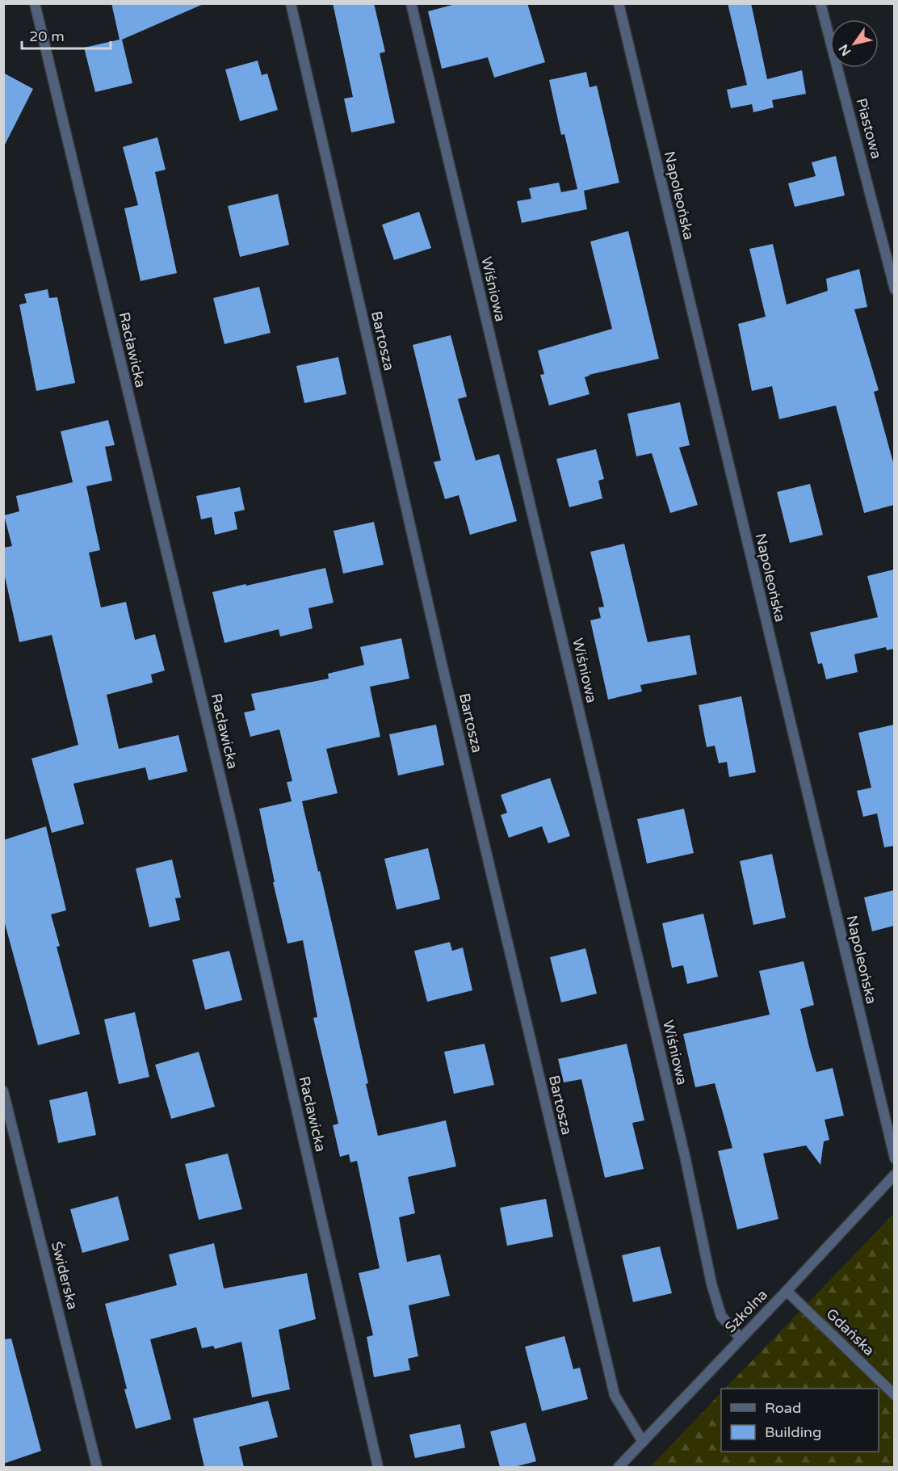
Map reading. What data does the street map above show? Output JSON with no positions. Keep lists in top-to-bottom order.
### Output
{
  "streets": {
    "street": [
      "Piastowa",
      "Napoleońska",
      "Wiśniowa",
      "Bartosza",
      "Racławicka",
      "Świderska",
      "Szkolna",
      "Gdańska"
    ]
  },
  "crossings": [
    ["Wiśniowa", "Szkolna"],
    ["Bartosza", "Szkolna"],
    ["Szkolna", "Gdańska"]
  ],
  "legend": ["Road", "Building"],
  "scale_bar": "20 m",
  "north": "bottom left"
}
